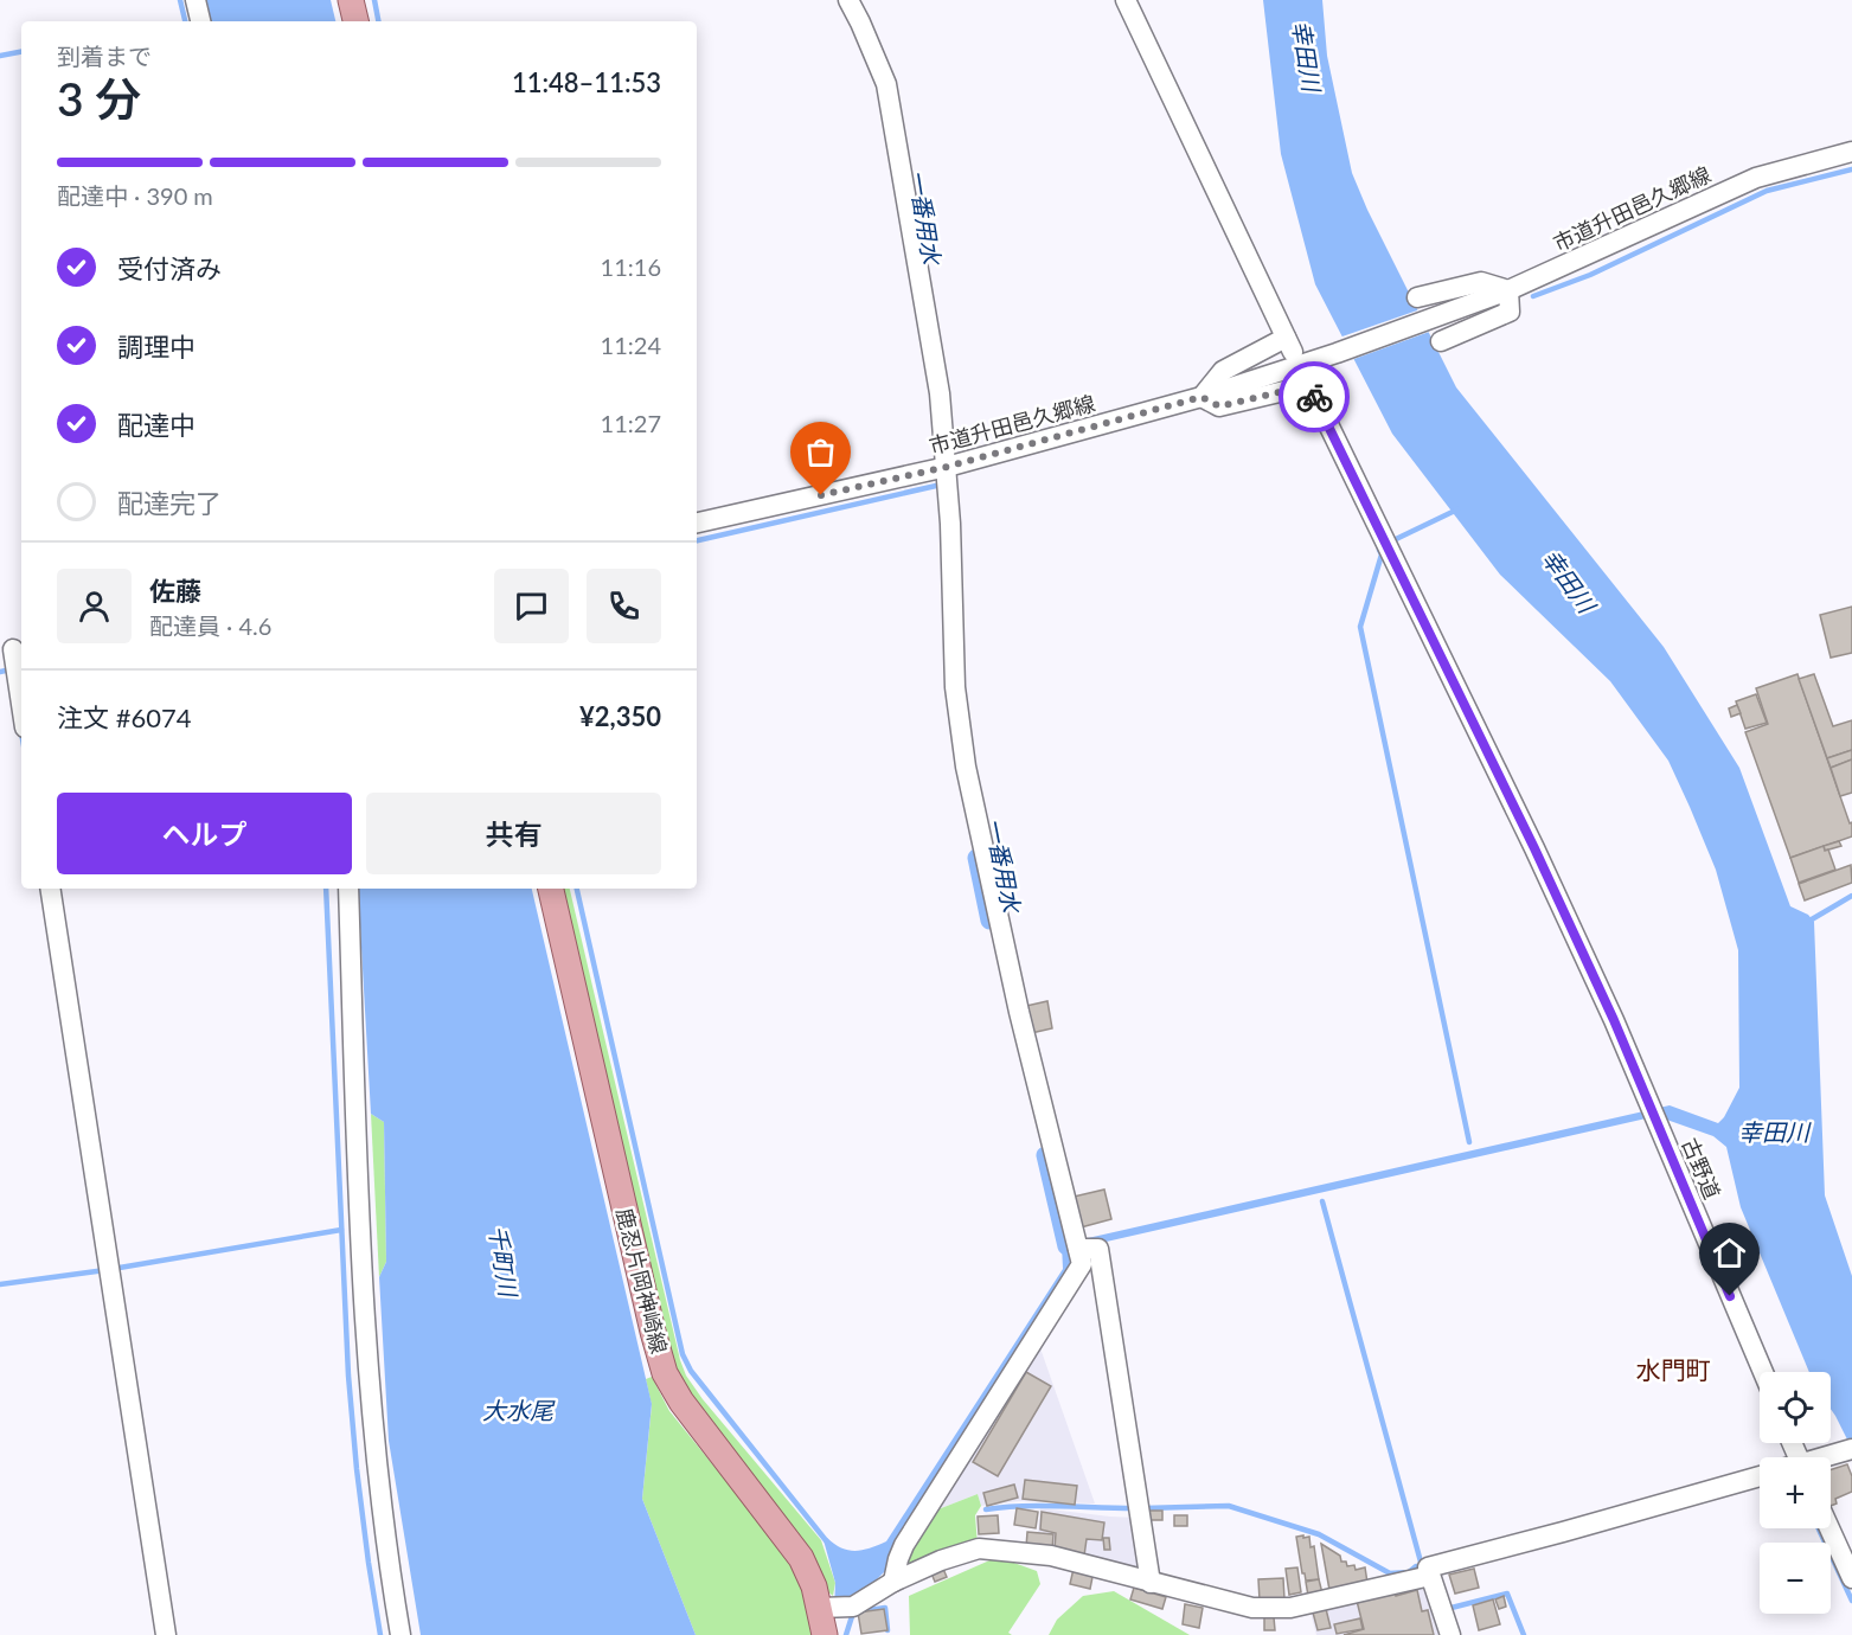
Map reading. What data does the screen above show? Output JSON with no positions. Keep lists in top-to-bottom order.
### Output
{
  "streets": {
    "main road": ["鹿忍片岡神崎線"],
    "street": ["市道升田邑久郷線", "古野道"]
  },
  "crossings": [
    ["市道升田邑久郷線", "古野道"]
  ],
  "districts": ["水門町"],
  "water": [
    "幸田川",
    "一番用水",
    "千町川",
    "大水尾"
  ],
  "page": {
    "heading": ["3 分", "到着まで", "11:48–11:53"],
    "panel": [
      "佐藤",
      "配達員 · 4.6",
      "注文 #6074",
      "¥2,350"
    ],
    "bar": "配達中 · 390 m",
    "list": [
      ["受付済み", "11:16"],
      ["調理中", "11:24"],
      ["配達中", "11:27"],
      "配達完了"
    ],
    "buttons": ["ヘルプ", "共有"],
    "map_buttons": ["+", "−"]
  }
}
